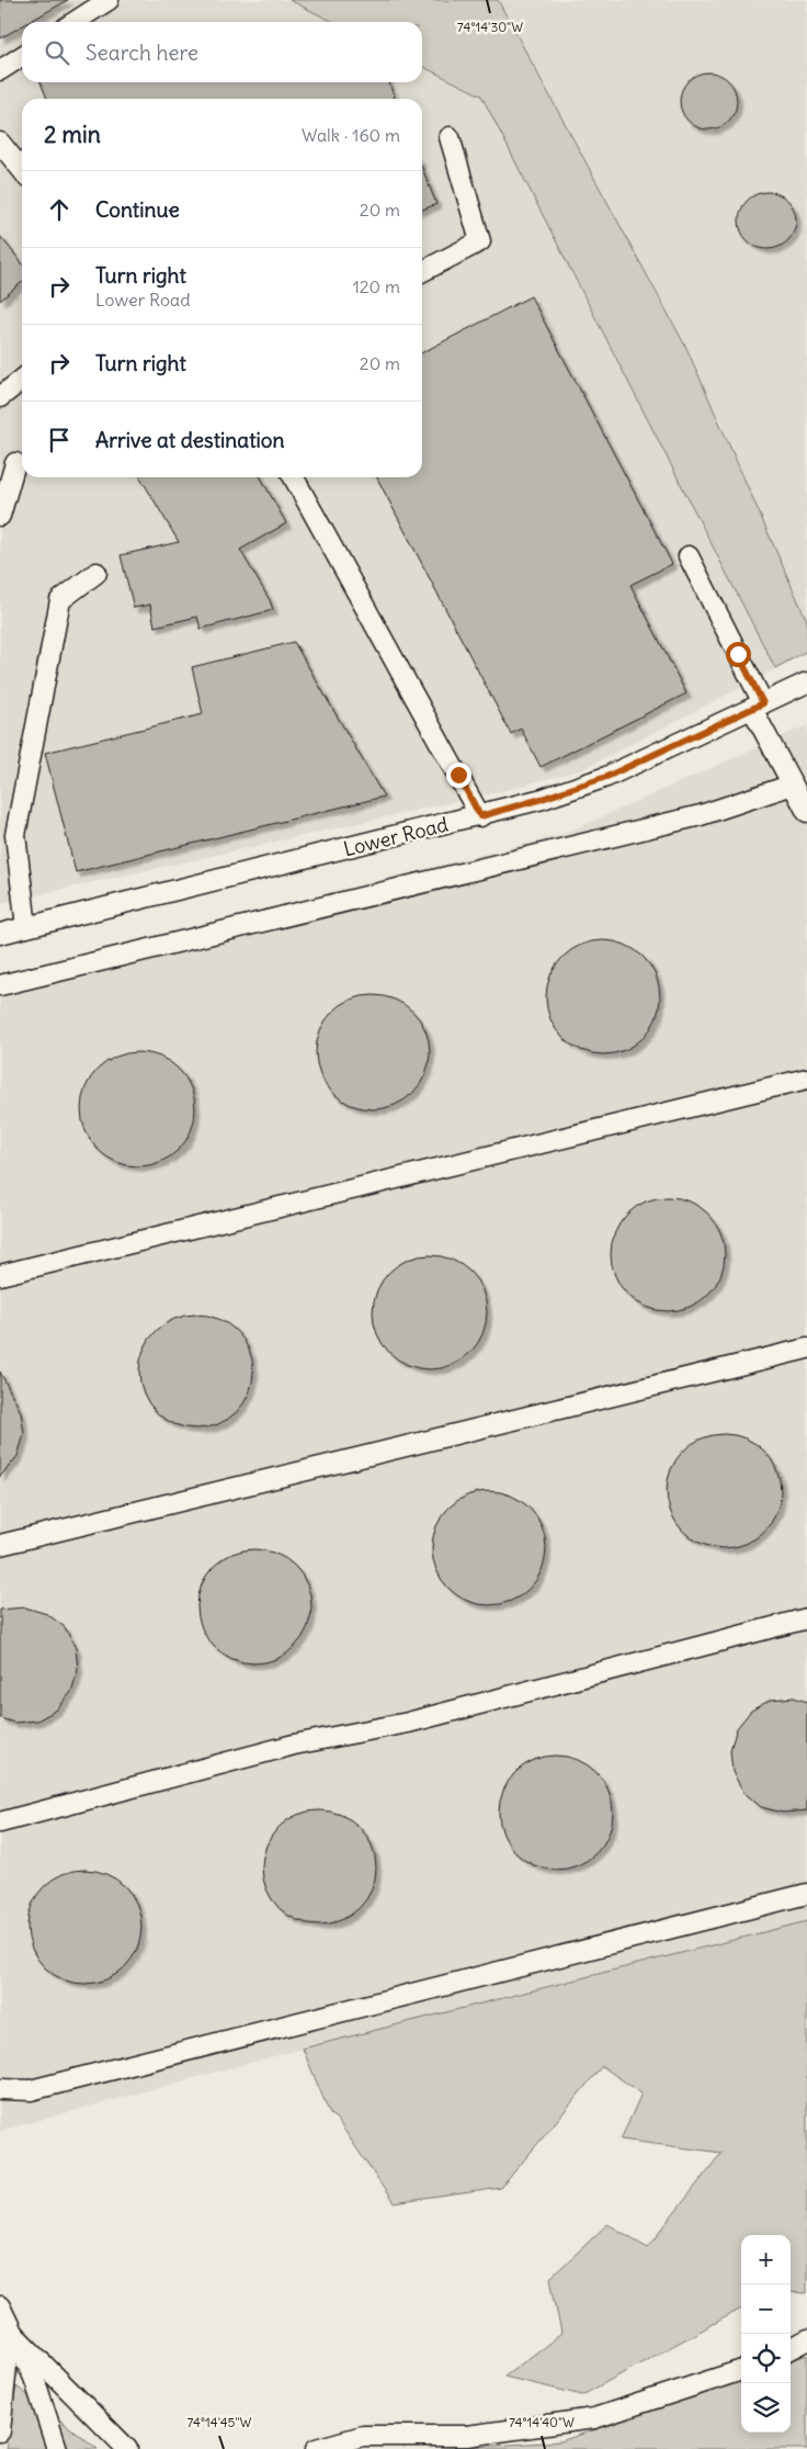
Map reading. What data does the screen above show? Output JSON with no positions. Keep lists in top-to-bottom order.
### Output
{
  "streets": {
    "street": ["Lower Road"]
  },
  "page": {
    "search": "Search here",
    "heading": ["2 min", "Walk · 160 m"],
    "list": [
      ["Continue", "20 m"],
      ["Turn right", "Lower Road", "120 m"],
      ["Turn right", "20 m"],
      "Arrive at destination"
    ],
    "map_buttons": ["+", "−"]
  },
  "coordinates": ["74°14'30\"W", "74°14'45\"W", "74°14'40\"W"]
}
